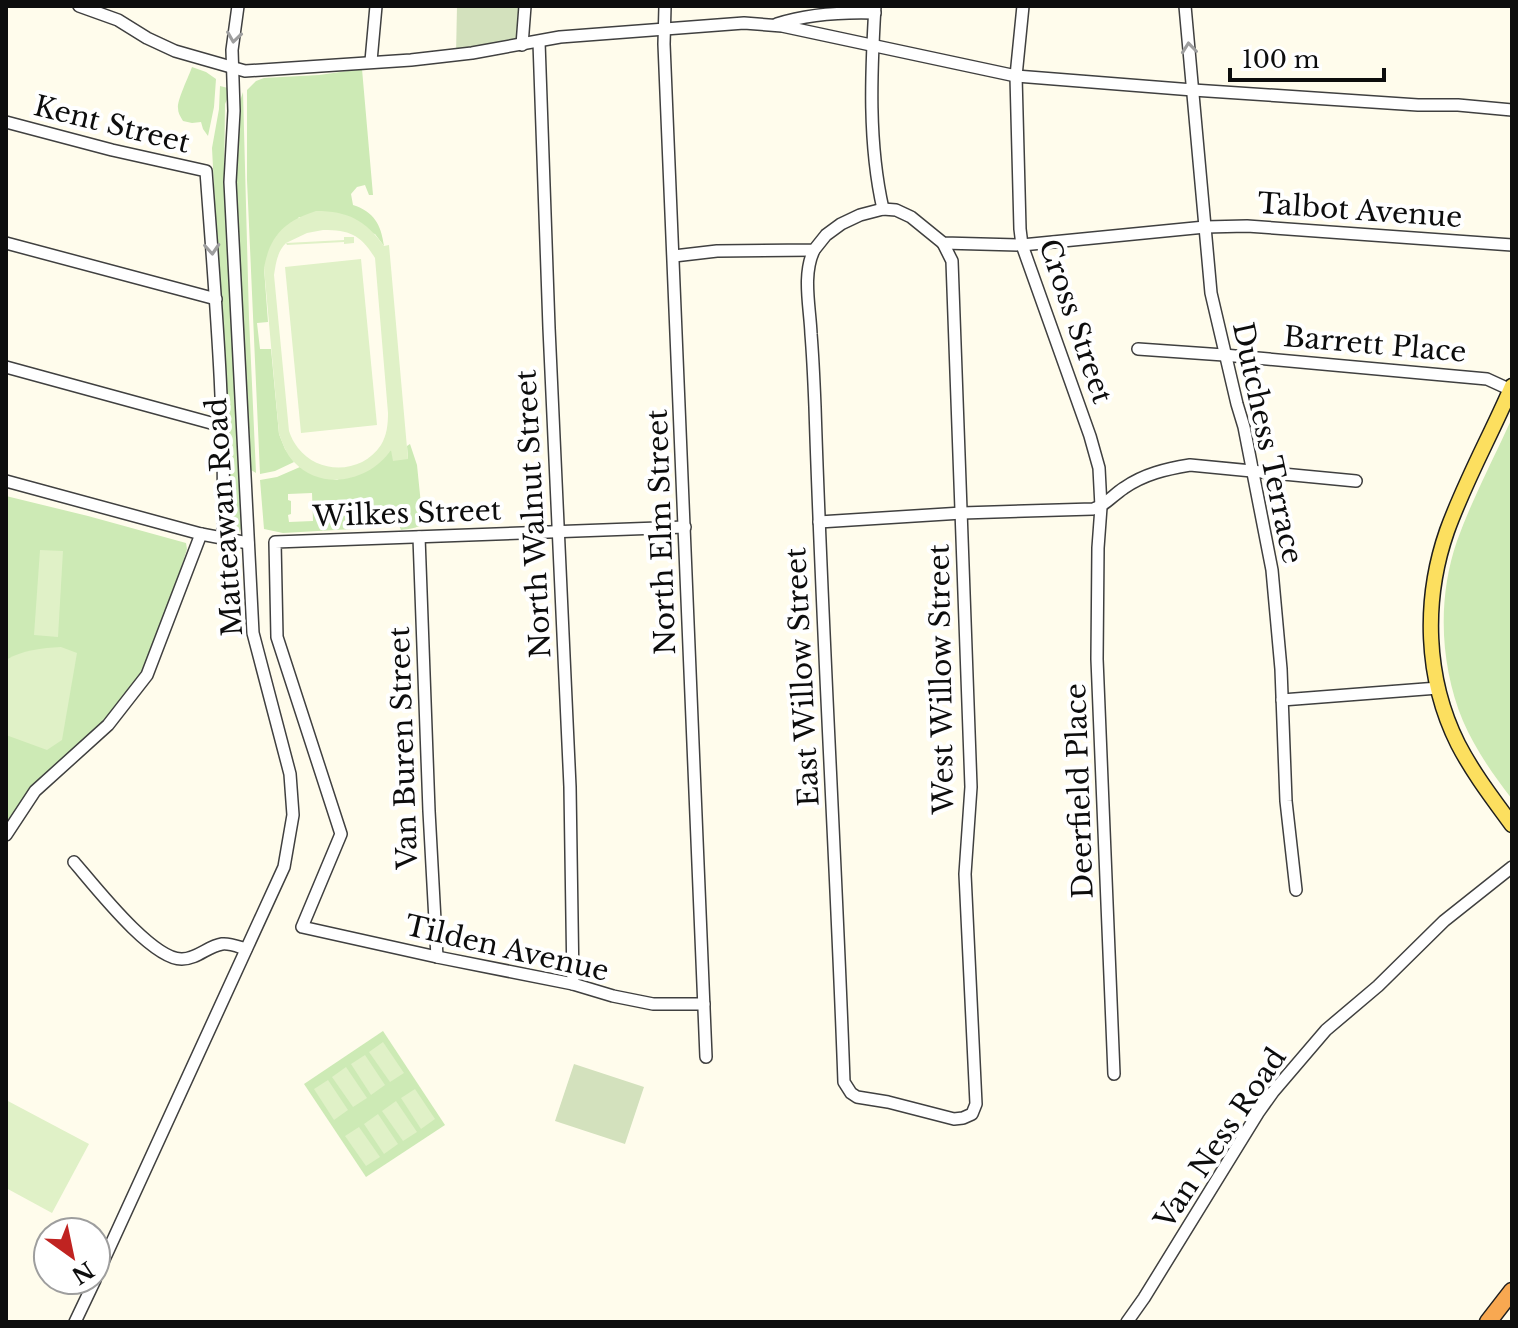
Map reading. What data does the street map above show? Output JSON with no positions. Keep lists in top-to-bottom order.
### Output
{
  "streets": {
    "street": [
      "Kent Street",
      "Talbot Avenue",
      "Cross Street",
      "Barrett Place",
      "Dutchess Terrace",
      "Wilkes Street",
      "North Walnut Street",
      "Matteawan Road",
      "North Elm Street",
      "East Willow Street",
      "West Willow Street",
      "Van Buren Street",
      "Deerfield Place",
      "Tilden Avenue",
      "Van Ness Road"
    ]
  },
  "crossings": [
    ["Talbot Avenue", "Cross Street"],
    ["Talbot Avenue", "Dutchess Terrace"],
    ["Talbot Avenue", "West Willow Street"],
    ["Cross Street", "Deerfield Place"],
    ["Barrett Place", "Dutchess Terrace"],
    ["Wilkes Street", "North Walnut Street"],
    ["Wilkes Street", "North Elm Street"],
    ["Wilkes Street", "Van Buren Street"],
    ["Wilkes Street", "Tilden Avenue"],
    ["North Walnut Street", "Tilden Avenue"],
    ["North Elm Street", "Tilden Avenue"],
    ["East Willow Street", "West Willow Street"],
    ["Van Buren Street", "Tilden Avenue"]
  ],
  "scale_bar": "100 m",
  "north": "bottom right"
}
